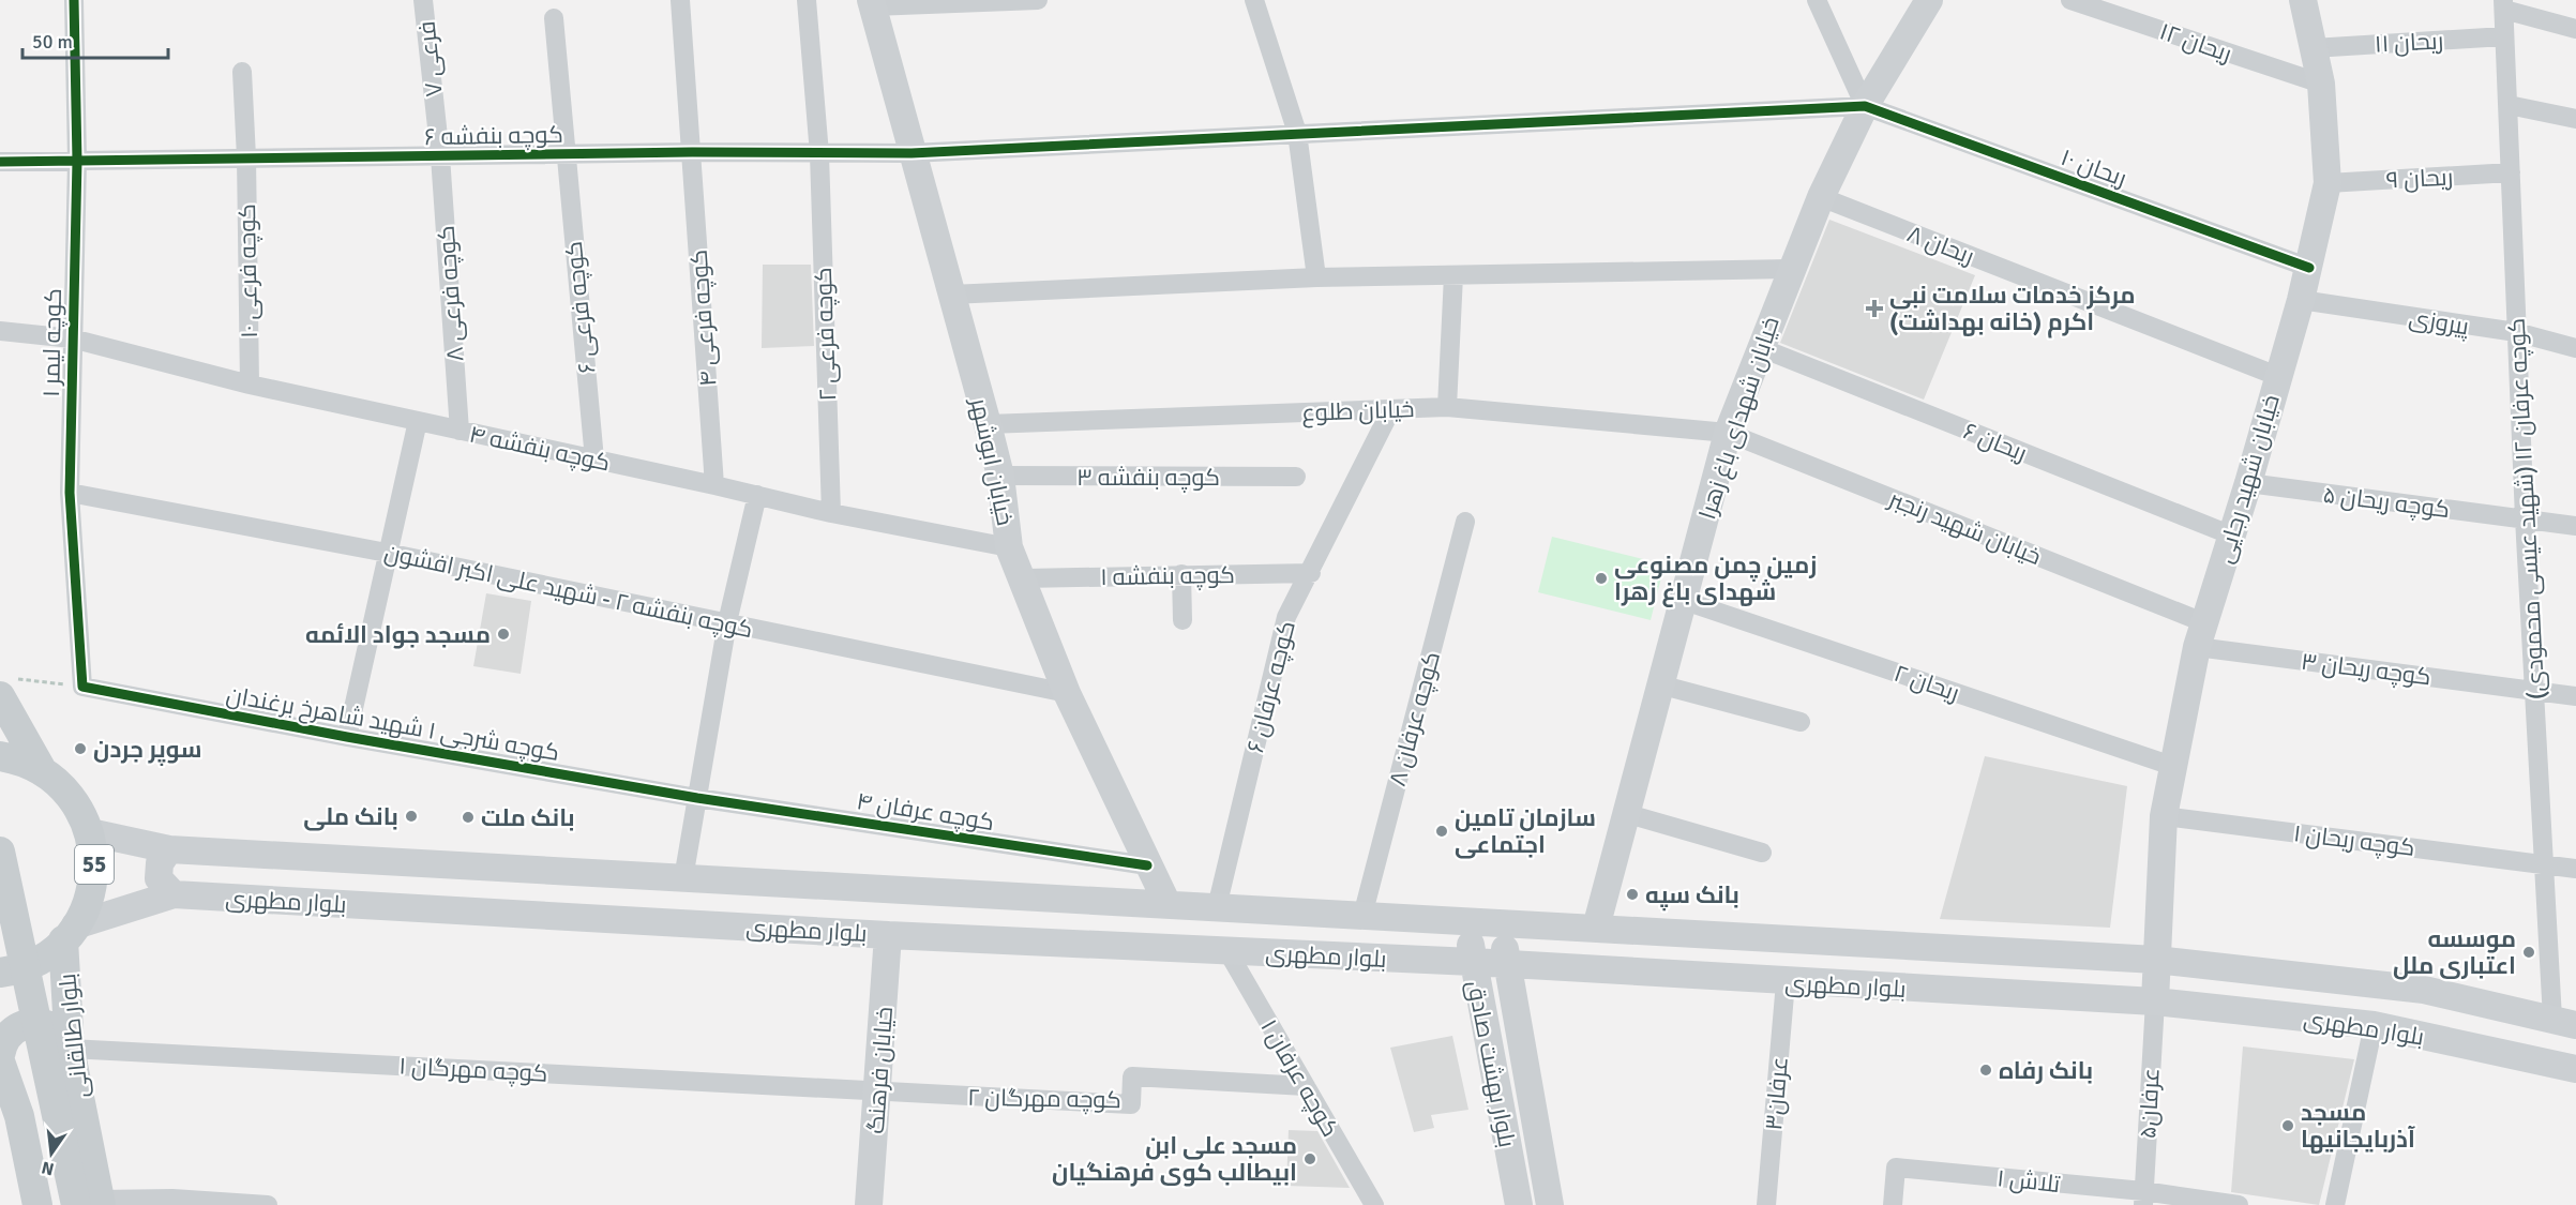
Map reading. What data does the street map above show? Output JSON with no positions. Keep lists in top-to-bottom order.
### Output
{
  "streets": {
    "main road": [
      "خیابان شهدای باغ‌ زهرا",
      "خیابان ابوشهر",
      "خیابان شهید رجایی",
      "55",
      "بلوار مطهری",
      "بلوار طالقانی",
      "بلوار بهشت صادق",
      "خیابان فرهنگ"
    ],
    "street": [
      "ریحان ۱۲",
      "ریحان ۱۱",
      "فرعی ۷",
      "کوچه بنفشه ۶",
      "ریحان ۱۰",
      "ریحان ۹",
      "ریحان ۸",
      "کوچه فرعی ۱۰",
      "کوچه فرعی ۸",
      "کوچه فرعی ۶",
      "کوچه فرعی ۴",
      "پیروزی",
      "کوچه فرعی ۲",
      "کوچه لیمر ۱",
      "خیابان طلوع",
      "ریحان ۶",
      "کوچه بنفشه ۴",
      "کوچه بنفشه ۳",
      "کوچه ریحان ۵",
      "کوچه عرفان ۱۲ (شهید عیسی محمودی)",
      "خیابان شهید رنجبر",
      "کوچه بنفشه ۱",
      "کوچه بنفشه ۲ - شهید علی اکبر افشون",
      "کوچه ریحان ۳",
      "ریحان ۲",
      "کوچه عرفان ۶",
      "کوچه عرفان ۸",
      "کوچه شرجی ۱ شهید شاهرخ برغندان",
      "کوچه عرفان ۴",
      "کوچه ریحان ۱",
      "کوچه مهرگان ۱",
      "کوچه عرفان ۱",
      "عرفان۳",
      "کوچه مهرگان ۲",
      "عرفان۵",
      "تلاش ۱"
    ]
  },
  "crossings": [
    ["ریحان ۱۲", "خیابان شهید رجایی"],
    ["ریحان ۱۱", "خیابان شهید رجایی"],
    ["ریحان ۱۱", "کوچه عرفان ۱۲ (شهید عیسی محمودی)"],
    ["فرعی ۷", "کوچه بنفشه ۶"],
    ["فرعی ۷", "کوچه فرعی ۸"],
    ["کوچه بنفشه ۶", "ریحان ۱۰"],
    ["کوچه بنفشه ۶", "کوچه فرعی ۱۰"],
    ["کوچه بنفشه ۶", "کوچه فرعی ۸"],
    ["کوچه بنفشه ۶", "کوچه فرعی ۶"],
    ["کوچه بنفشه ۶", "کوچه فرعی ۴"],
    ["کوچه بنفشه ۶", "کوچه فرعی ۲"],
    ["کوچه بنفشه ۶", "کوچه لیمر ۱"],
    ["کوچه بنفشه ۶", "خیابان شهدای باغ‌ زهرا"],
    ["کوچه بنفشه ۶", "خیابان ابوشهر"],
    ["ریحان ۱۰", "خیابان شهدای باغ‌ زهرا"],
    ["ریحان ۱۰", "خیابان شهید رجایی"],
    ["ریحان ۹", "خیابان شهید رجایی"],
    ["ریحان ۹", "کوچه عرفان ۱۲ (شهید عیسی محمودی)"],
    ["ریحان ۸", "خیابان شهدای باغ‌ زهرا"],
    ["ریحان ۸", "خیابان شهید رجایی"],
    ["کوچه فرعی ۱۰", "کوچه بنفشه ۴"],
    ["کوچه فرعی ۸", "کوچه بنفشه ۴"],
    ["کوچه فرعی ۶", "کوچه بنفشه ۴"],
    ["کوچه فرعی ۴", "کوچه بنفشه ۴"],
    ["پیروزی", "خیابان شهید رجایی"],
    ["پیروزی", "کوچه عرفان ۱۲ (شهید عیسی محمودی)"],
    ["کوچه فرعی ۲", "کوچه بنفشه ۴"],
    ["کوچه لیمر ۱", "کوچه بنفشه ۴"],
    ["کوچه لیمر ۱", "کوچه بنفشه ۲ - شهید علی اکبر افشون"],
    ["کوچه لیمر ۱", "کوچه شرجی ۱ شهید شاهرخ برغندان"],
    ["خیابان طلوع", "خیابان شهدای باغ‌ زهرا"],
    ["خیابان طلوع", "خیابان ابوشهر"],
    ["خیابان طلوع", "خیابان شهید رنجبر"],
    ["خیابان طلوع", "کوچه عرفان ۶"],
    ["خیابان شهدای باغ‌ زهرا", "ریحان ۶"],
    ["خیابان شهدای باغ‌ زهرا", "خیابان شهید رنجبر"],
    ["خیابان شهدای باغ‌ زهرا", "ریحان ۲"],
    ["خیابان شهدای باغ‌ زهرا", "بلوار مطهری"],
    ["ریحان ۶", "خیابان شهید رجایی"],
    ["کوچه بنفشه ۴", "خیابان ابوشهر"],
    ["خیابان ابوشهر", "کوچه بنفشه ۳"],
    ["خیابان ابوشهر", "کوچه بنفشه ۱"],
    ["خیابان ابوشهر", "کوچه بنفشه ۲ - شهید علی اکبر افشون"],
    ["خیابان ابوشهر", "کوچه عرفان ۴"],
    ["خیابان ابوشهر", "بلوار مطهری"],
    ["خیابان شهید رجایی", "کوچه ریحان ۵"],
    ["خیابان شهید رجایی", "خیابان شهید رنجبر"],
    ["خیابان شهید رجایی", "کوچه ریحان ۳"],
    ["خیابان شهید رجایی", "ریحان ۲"],
    ["خیابان شهید رجایی", "کوچه ریحان ۱"],
    ["خیابان شهید رجایی", "بلوار مطهری"],
    ["خیابان شهید رجایی", "عرفان۵"],
    ["کوچه ریحان ۵", "کوچه عرفان ۱۲ (شهید عیسی محمودی)"],
    ["کوچه عرفان ۱۲ (شهید عیسی محمودی)", "کوچه ریحان ۳"],
    ["کوچه عرفان ۱۲ (شهید عیسی محمودی)", "کوچه ریحان ۱"],
    ["کوچه عرفان ۱۲ (شهید عیسی محمودی)", "بلوار مطهری"],
    ["خیابان شهید رنجبر", "کوچه ریحان ۳"],
    ["کوچه بنفشه ۱", "کوچه عرفان ۶"],
    ["کوچه عرفان ۶", "بلوار مطهری"],
    ["کوچه عرفان ۸", "بلوار مطهری"],
    ["کوچه شرجی ۱ شهید شاهرخ برغندان", "کوچه عرفان ۴"],
    ["55", "بلوار مطهری"],
    ["55", "بلوار طالقانی"],
    ["بلوار مطهری", "بلوار طالقانی"],
    ["بلوار مطهری", "بلوار بهشت صادق"],
    ["بلوار مطهری", "خیابان فرهنگ"],
    ["بلوار مطهری", "کوچه عرفان ۱"],
    ["بلوار مطهری", "عرفان۳"],
    ["بلوار مطهری", "عرفان۵"],
    ["بلوار طالقانی", "کوچه مهرگان ۱"],
    ["کوچه مهرگان ۱", "خیابان فرهنگ"],
    ["کوچه مهرگان ۱", "کوچه مهرگان ۲"],
    ["خیابان فرهنگ", "کوچه مهرگان ۲"],
    ["کوچه عرفان ۱", "کوچه مهرگان ۲"],
    ["عرفان۵", "تلاش ۱"]
  ],
  "places": {
    "health": ["مرکز خدمات سلامت نبی اکرم (خانه بهداشت)"],
    "other": [
      "زمین چمن مصنوعی شهدای باغ زهرا",
      "مسجد جواد الائمه",
      "سوپر جردن",
      "بانک ملی",
      "بانک ملت",
      "سازمان تامین اجتماعی",
      "بانک سپه",
      "موسسه اعتباری ملل",
      "بانک رفاه",
      "مسجد آذربایجانیها",
      "مسجد علی ابن ابیطالب کوی فرهنگیان"
    ]
  },
  "scale_bar": "50 m",
  "north": "bottom"
}
